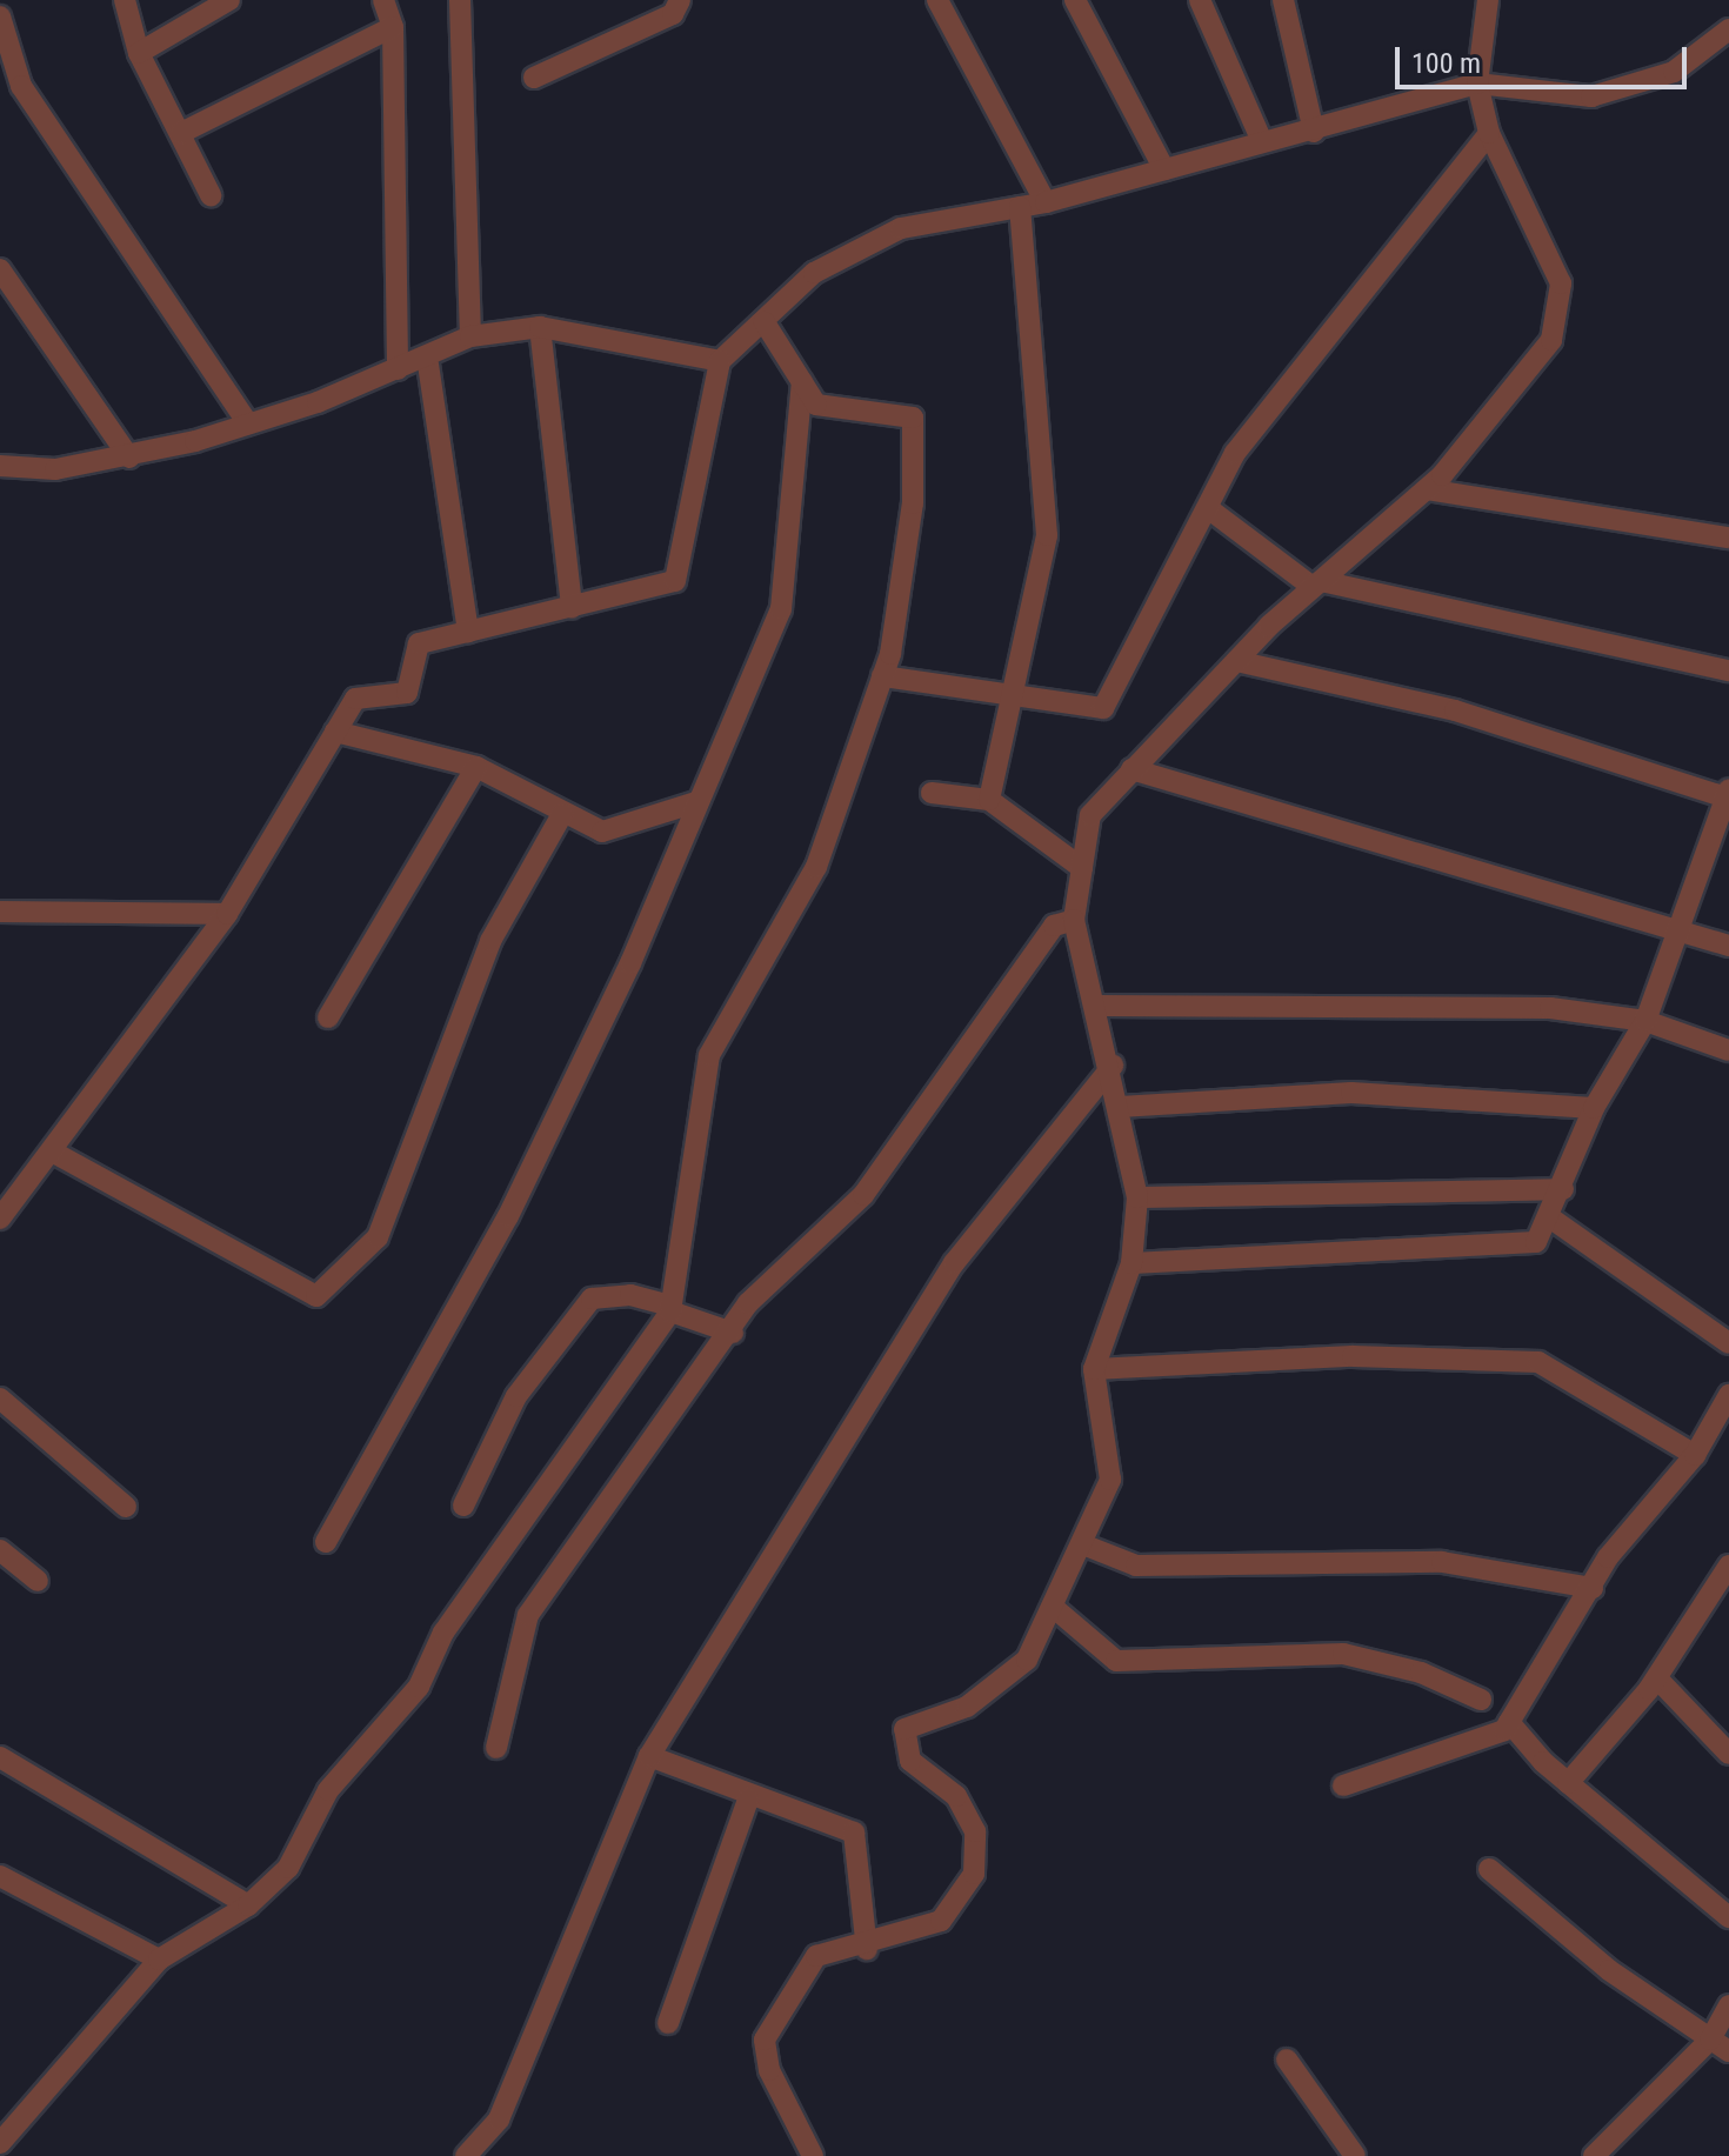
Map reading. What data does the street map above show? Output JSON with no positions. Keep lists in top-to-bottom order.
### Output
{
  "scale_bar": "100 m"
}
